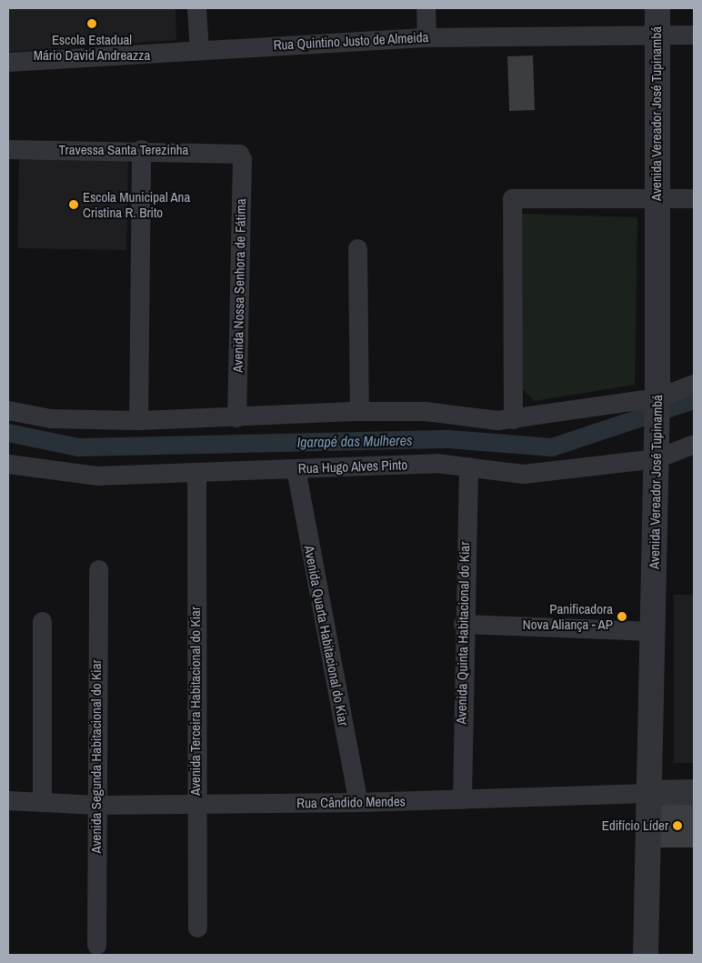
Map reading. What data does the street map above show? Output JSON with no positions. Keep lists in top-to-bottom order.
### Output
{
  "streets": {
    "street": [
      "Rua Quintino Justo de Almeida",
      "Avenida Vereador José Tupinambá",
      "Travessa Santa Terezinha",
      "Avenida Nossa Senhora de Fátima",
      "Rua Hugo Alves Pinto",
      "Avenida Quinta Habitacional do Kiar",
      "Avenida Quarta Habitacional do Kiar",
      "Avenida Terceira Habitacional do Kiar",
      "Avenida Segunda Habitacional do Kiar",
      "Rua Cândido Mendes"
    ]
  },
  "crossings": [
    ["Rua Quintino Justo de Almeida", "Avenida Vereador José Tupinambá"],
    ["Avenida Vereador José Tupinambá", "Rua Hugo Alves Pinto"],
    ["Avenida Vereador José Tupinambá", "Rua Cândido Mendes"],
    ["Travessa Santa Terezinha", "Avenida Nossa Senhora de Fátima"],
    ["Rua Hugo Alves Pinto", "Avenida Quinta Habitacional do Kiar"],
    ["Rua Hugo Alves Pinto", "Avenida Quarta Habitacional do Kiar"],
    ["Rua Hugo Alves Pinto", "Avenida Terceira Habitacional do Kiar"],
    ["Avenida Quinta Habitacional do Kiar", "Rua Cândido Mendes"],
    ["Avenida Quarta Habitacional do Kiar", "Rua Cândido Mendes"],
    ["Avenida Terceira Habitacional do Kiar", "Rua Cândido Mendes"],
    ["Avenida Segunda Habitacional do Kiar", "Rua Cândido Mendes"]
  ],
  "water": ["Igarapé das Mulheres"],
  "places": [
    "Escola Estadual Mário David Andreazza",
    "Escola Municipal Ana Cristina R. Brito",
    "Panificadora Nova Aliança - AP",
    "Edifício Líder"
  ]
}
